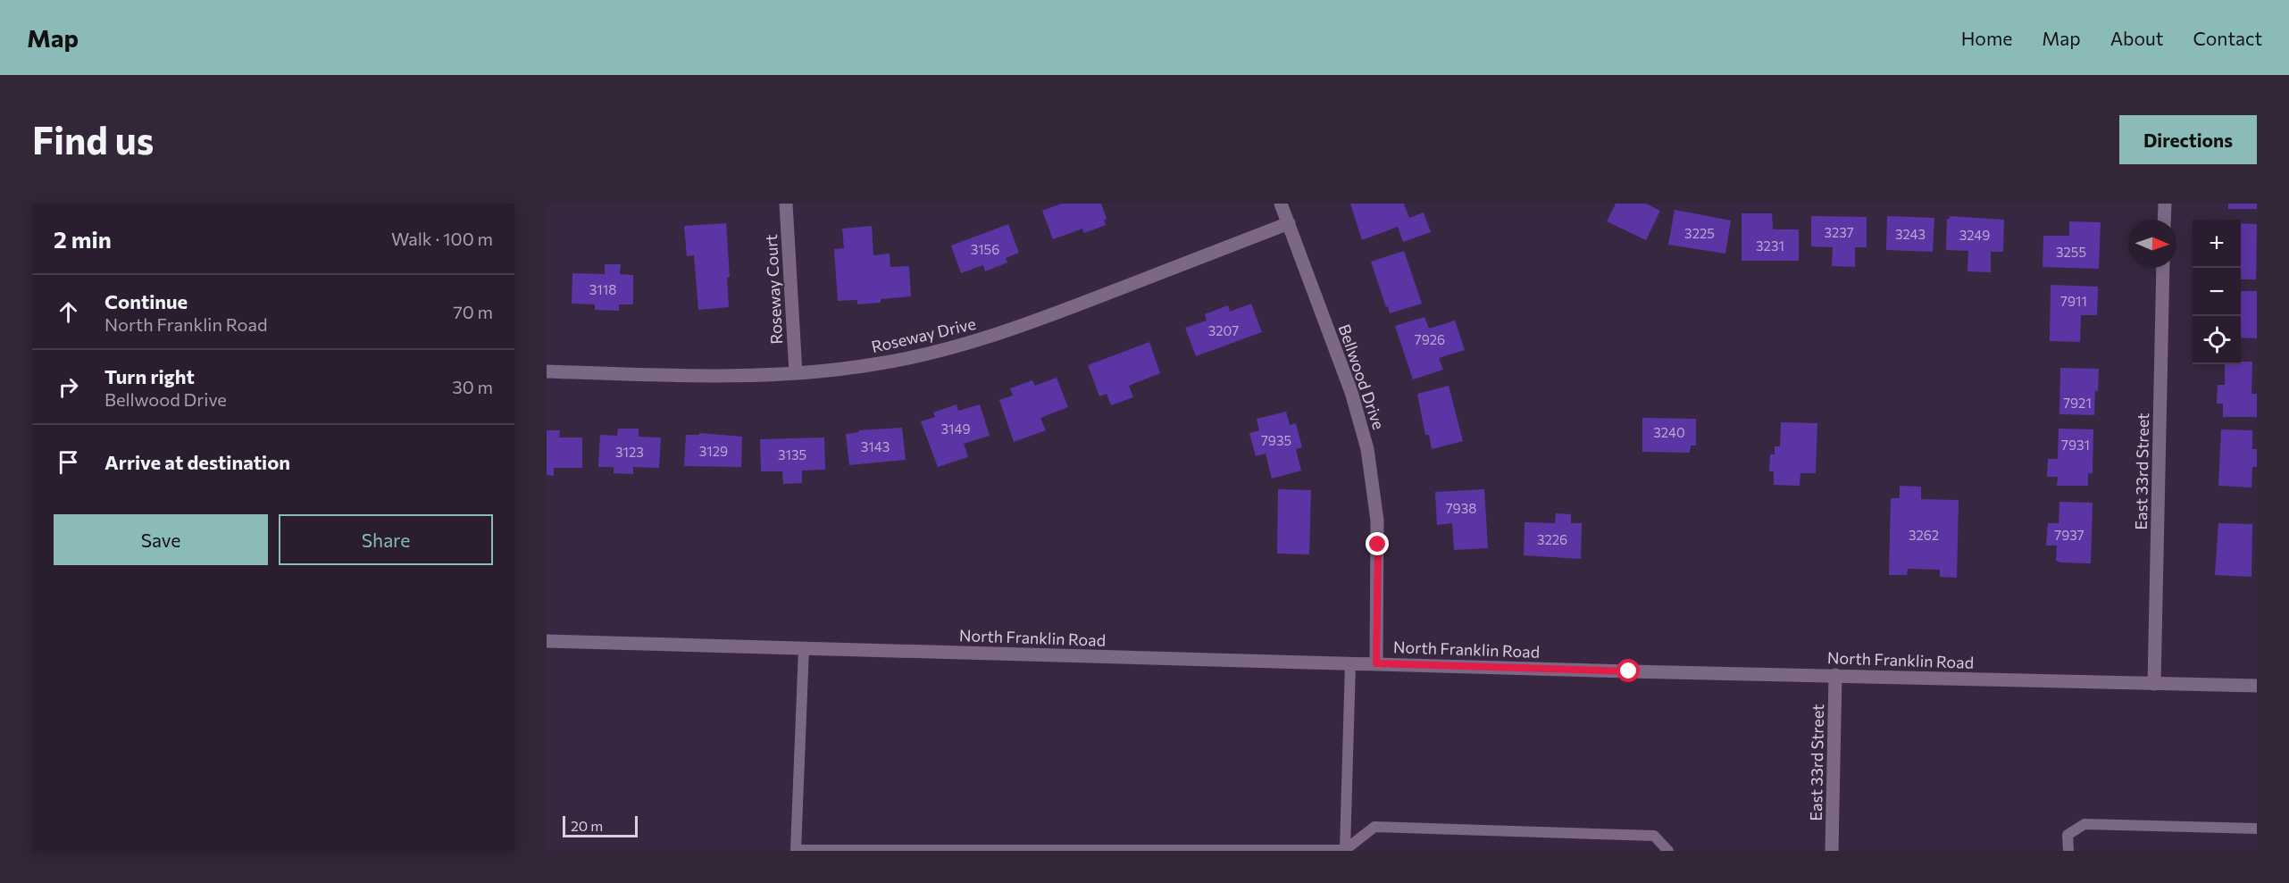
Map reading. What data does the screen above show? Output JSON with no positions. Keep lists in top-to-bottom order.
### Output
{
  "streets": {
    "street": [
      "Roseway Court",
      "Roseway Drive",
      "Bellwood Drive",
      "East 33rd Street",
      "North Franklin Road"
    ]
  },
  "crossings": [
    ["Roseway Court", "Roseway Drive"],
    ["Roseway Drive", "Bellwood Drive"],
    ["Bellwood Drive", "North Franklin Road"],
    ["East 33rd Street", "North Franklin Road"]
  ],
  "house_numbers": [
    "3237",
    "3225",
    "3243",
    "3249",
    "3231",
    "3156",
    "3255",
    "3118",
    "7911",
    "3207",
    "7926",
    "7921",
    "3149",
    "3240",
    "7935",
    "7931",
    "3143",
    "3129",
    "3123",
    "3135",
    "7938",
    "3262",
    "7937",
    "3226"
  ],
  "scale_bar": "20 m",
  "north": "right",
  "page": {
    "header": "Map",
    "nav": [
      "Home",
      "Map",
      "About",
      "Contact"
    ],
    "buttons": [
      "Directions",
      ["Save", "Share"]
    ],
    "title": "Find us",
    "heading": ["2 min", "Walk · 100 m"],
    "map_buttons": ["+", "−"],
    "list": [
      ["Continue", "North Franklin Road", "70 m"],
      ["Turn right", "Bellwood Drive", "30 m"],
      "Arrive at destination"
    ],
    "scale": "20 m"
  }
}
